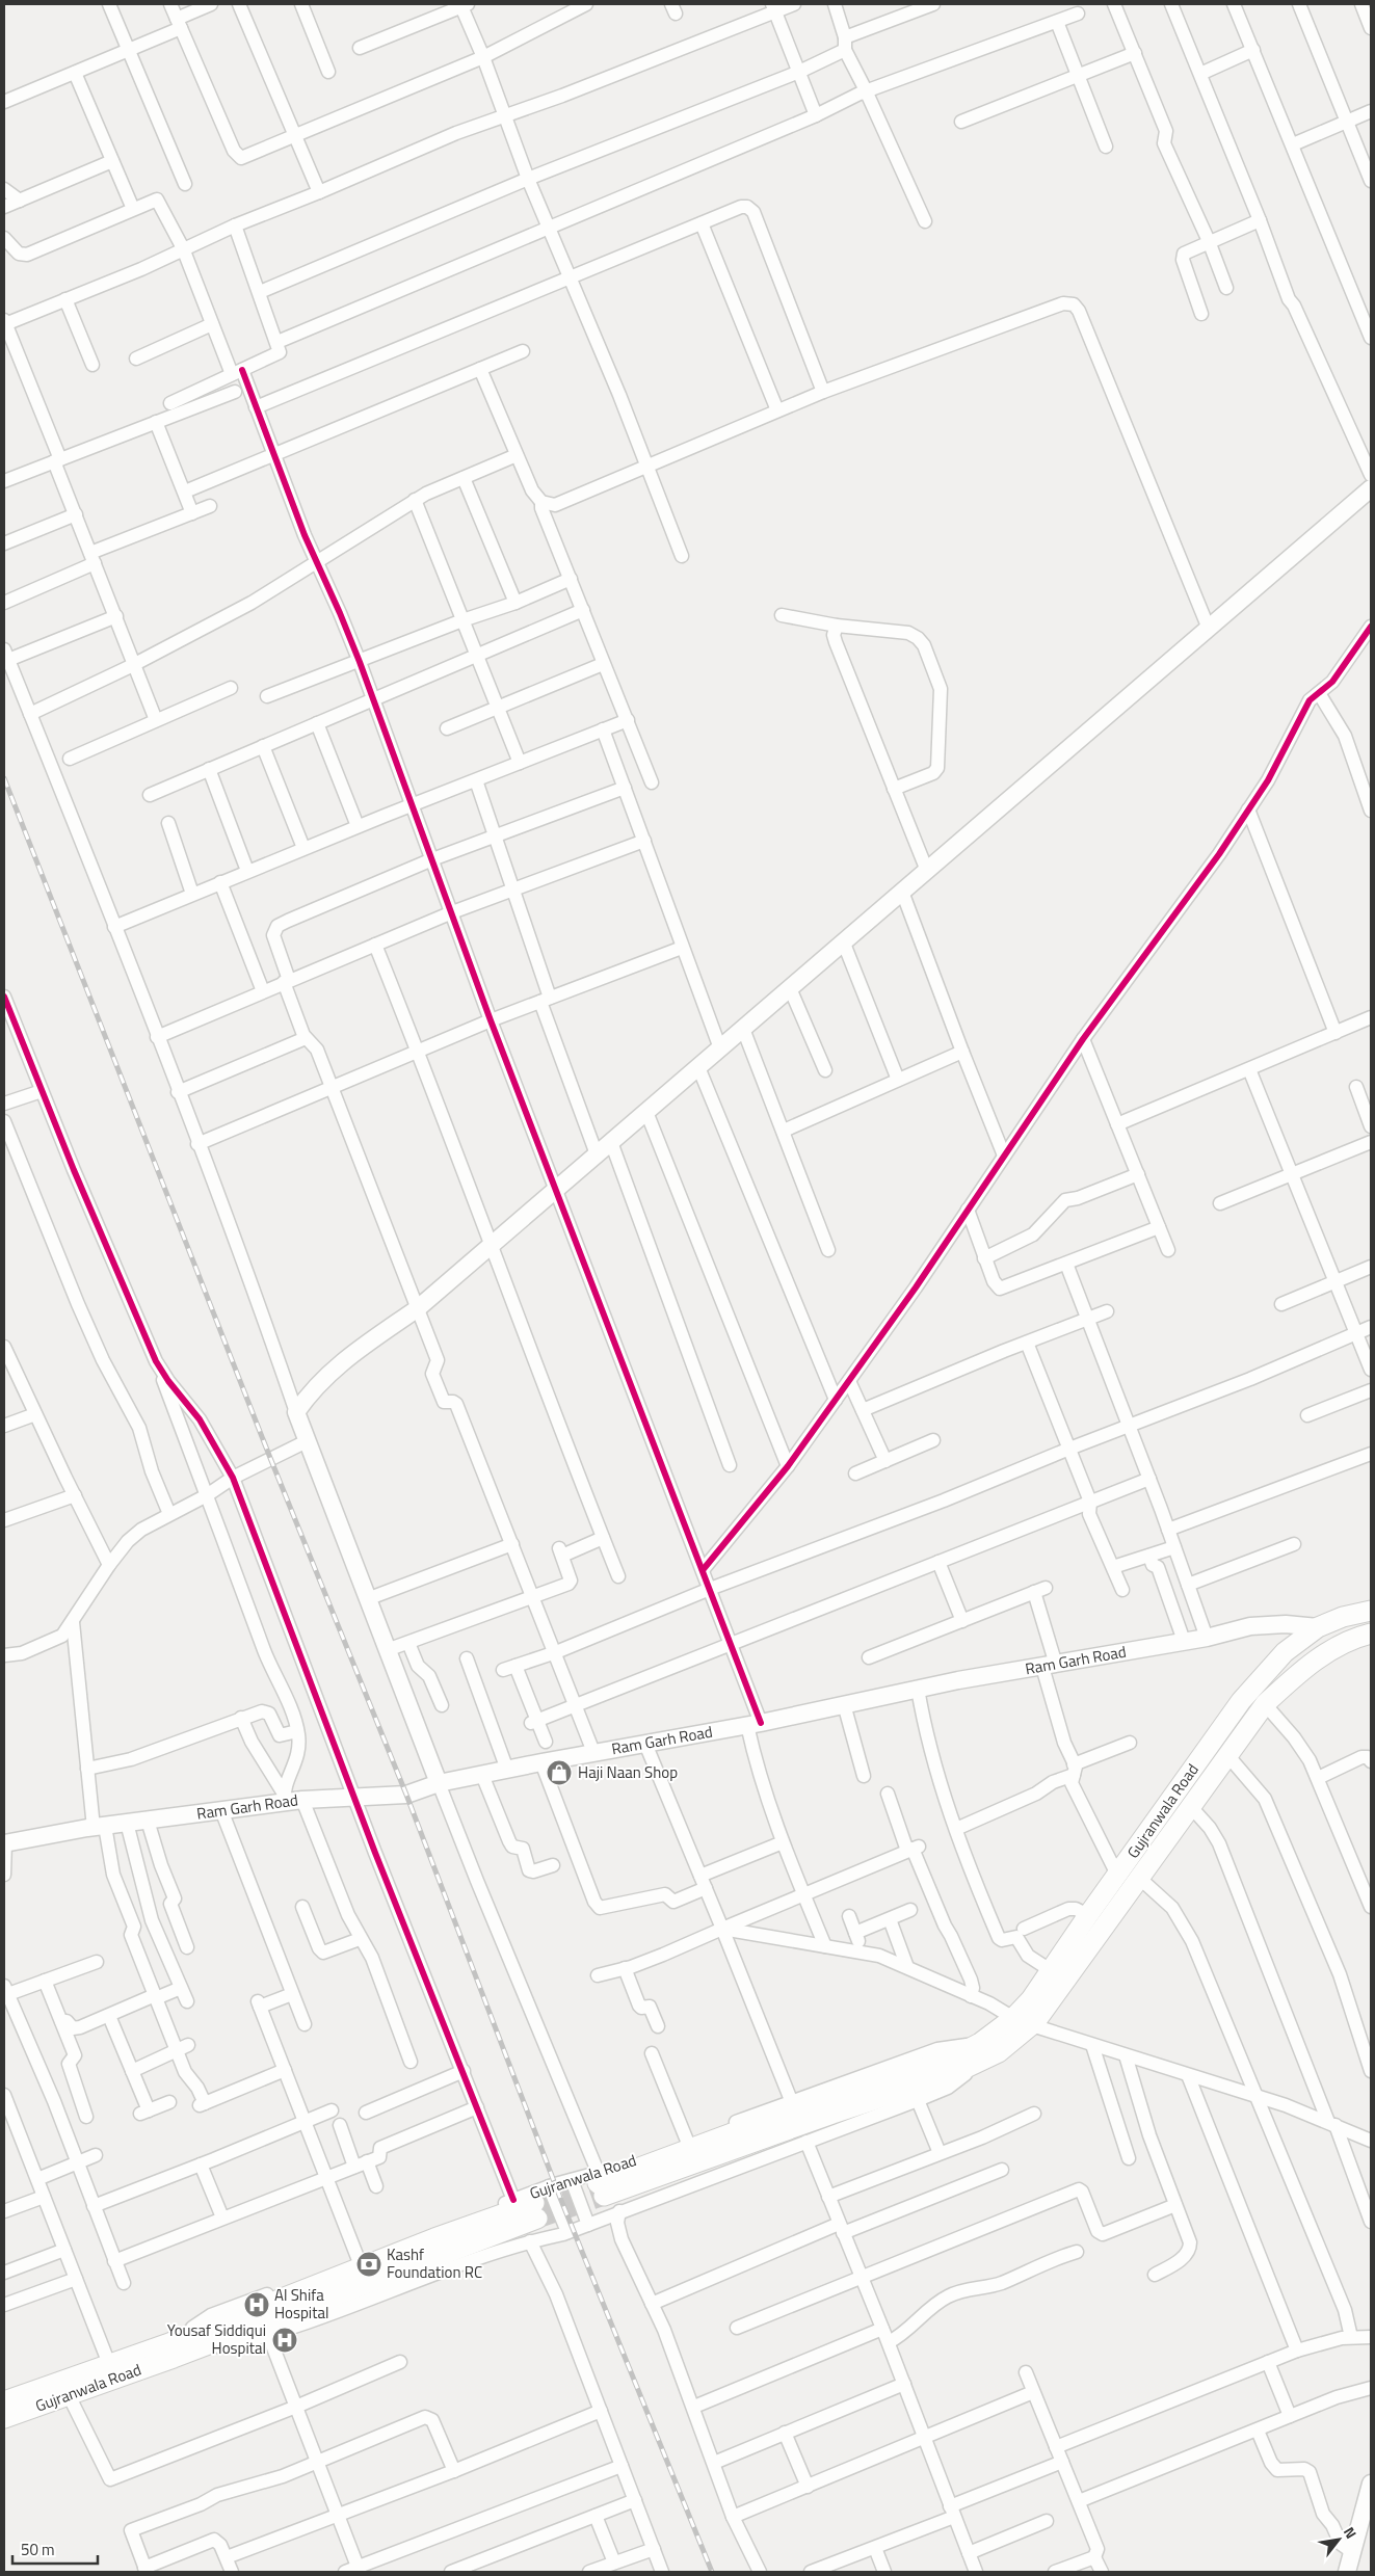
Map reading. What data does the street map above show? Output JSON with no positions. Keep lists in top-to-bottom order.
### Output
{
  "streets": {
    "highway": ["Gujranwala Road"],
    "main road": ["Ram Garh Road"]
  },
  "crossings": [
    ["Ram Garh Road", "Gujranwala Road"]
  ],
  "places": {
    "shop": ["Haji Naan Shop"],
    "bank": ["Kashf Foundation RC"],
    "hospital": ["Al Shifa Hospital", "Yousaf Siddiqui Hospital"]
  },
  "scale_bar": "50 m",
  "north": "top right"
}
